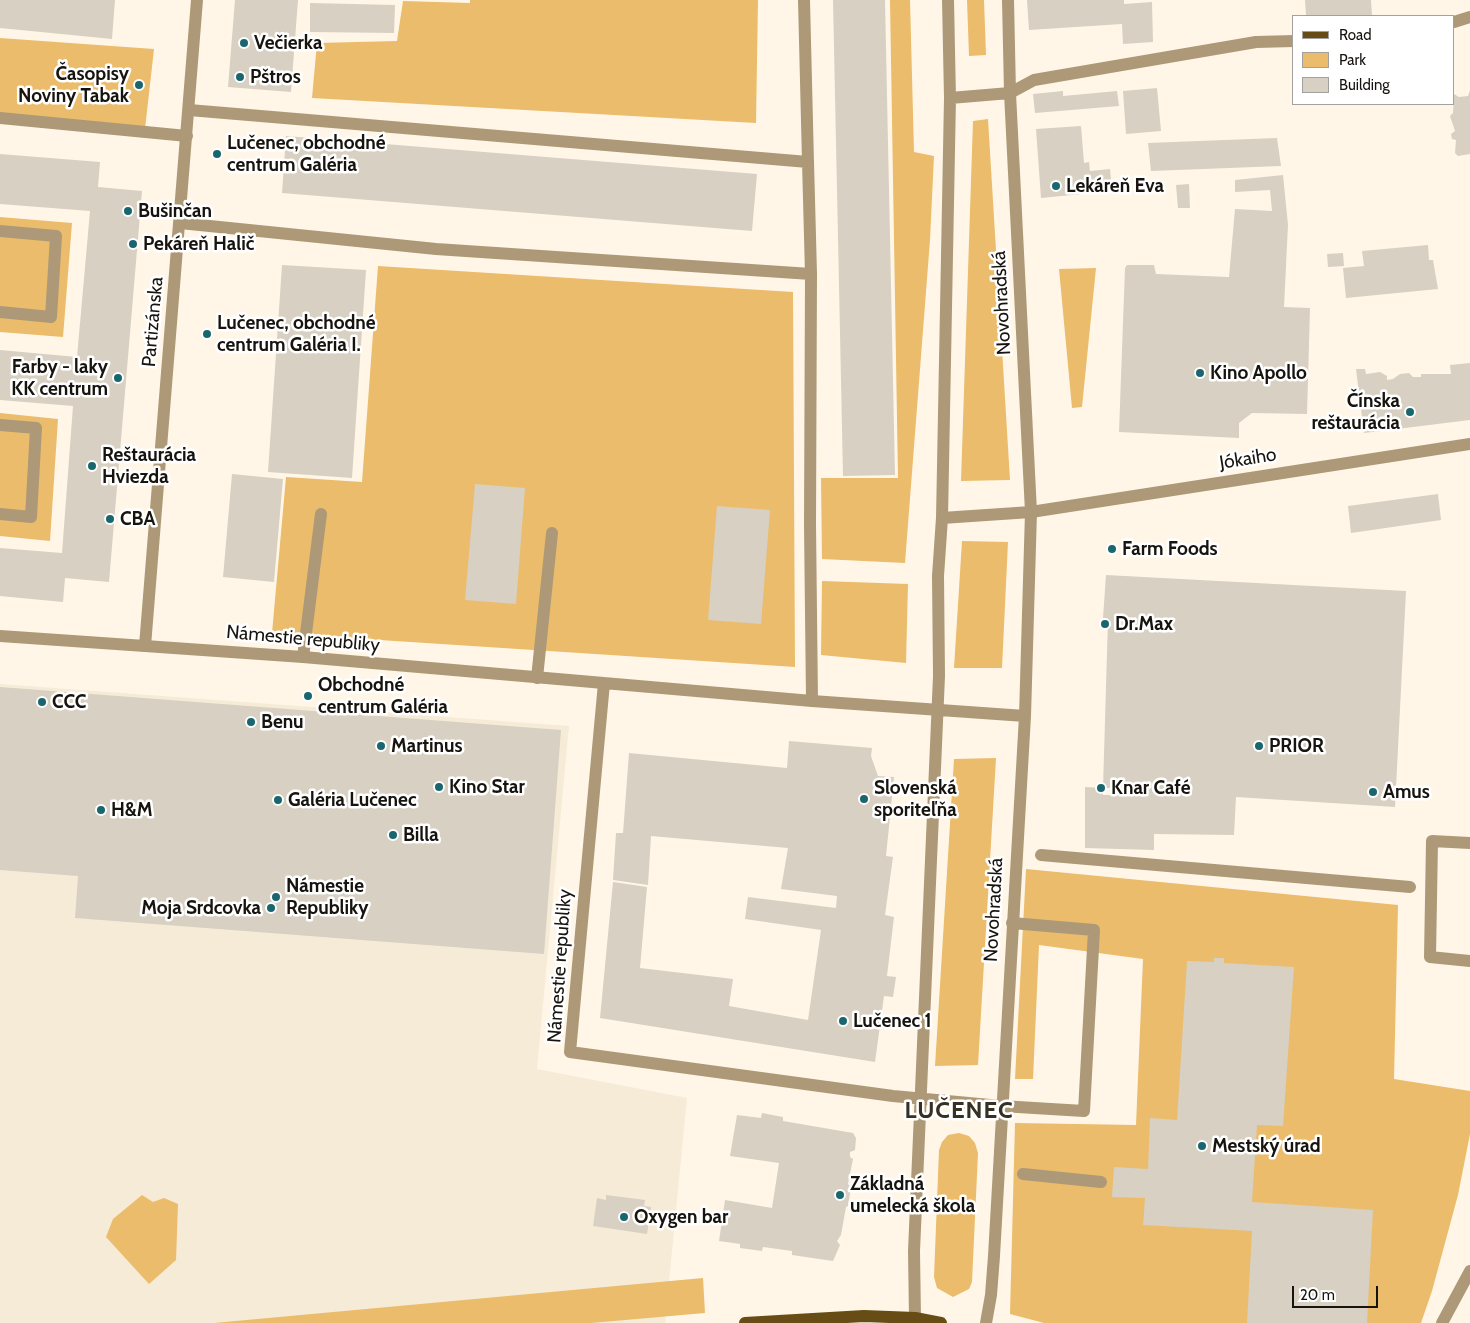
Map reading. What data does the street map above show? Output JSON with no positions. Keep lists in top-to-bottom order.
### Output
{
  "streets": {
    "street": [
      "Novohradská",
      "Partizánska",
      "Jókaiho",
      "Námestie republiky"
    ]
  },
  "crossings": [
    ["Novohradská", "Jókaiho"],
    ["Partizánska", "Námestie republiky"]
  ],
  "districts": ["LUČENEC"],
  "places": [
    "Večierka",
    "Pštros",
    "Časopisy Noviny Tabak",
    "Lučenec, obchodné centrum Galéria",
    "Lekáreň Eva",
    "Bušinčan",
    "Pekáreň Halič",
    "Lučenec, obchodné centrum Galéria I.",
    "Kino Apollo",
    "Farby - laky KK centrum",
    "Čínska reštaurácia",
    "Reštaurácia Hviezda",
    "CBA",
    "Farm Foods",
    "Dr.Max",
    "Obchodné centrum Galéria",
    "CCC",
    "Benu",
    "Martinus",
    "PRIOR",
    "Kino Star",
    "Knar Café",
    "Amus",
    "Slovenská sporiteľňa",
    "Galéria Lučenec",
    "H&M",
    "Billa",
    "Námestie Republiky",
    "Moja Srdcovka",
    "Lučenec 1",
    "Mestský úrad",
    "Základná umelecká škola",
    "Oxygen bar"
  ],
  "legend": ["Road", "Park", "Building"],
  "scale_bar": "20 m"
}
